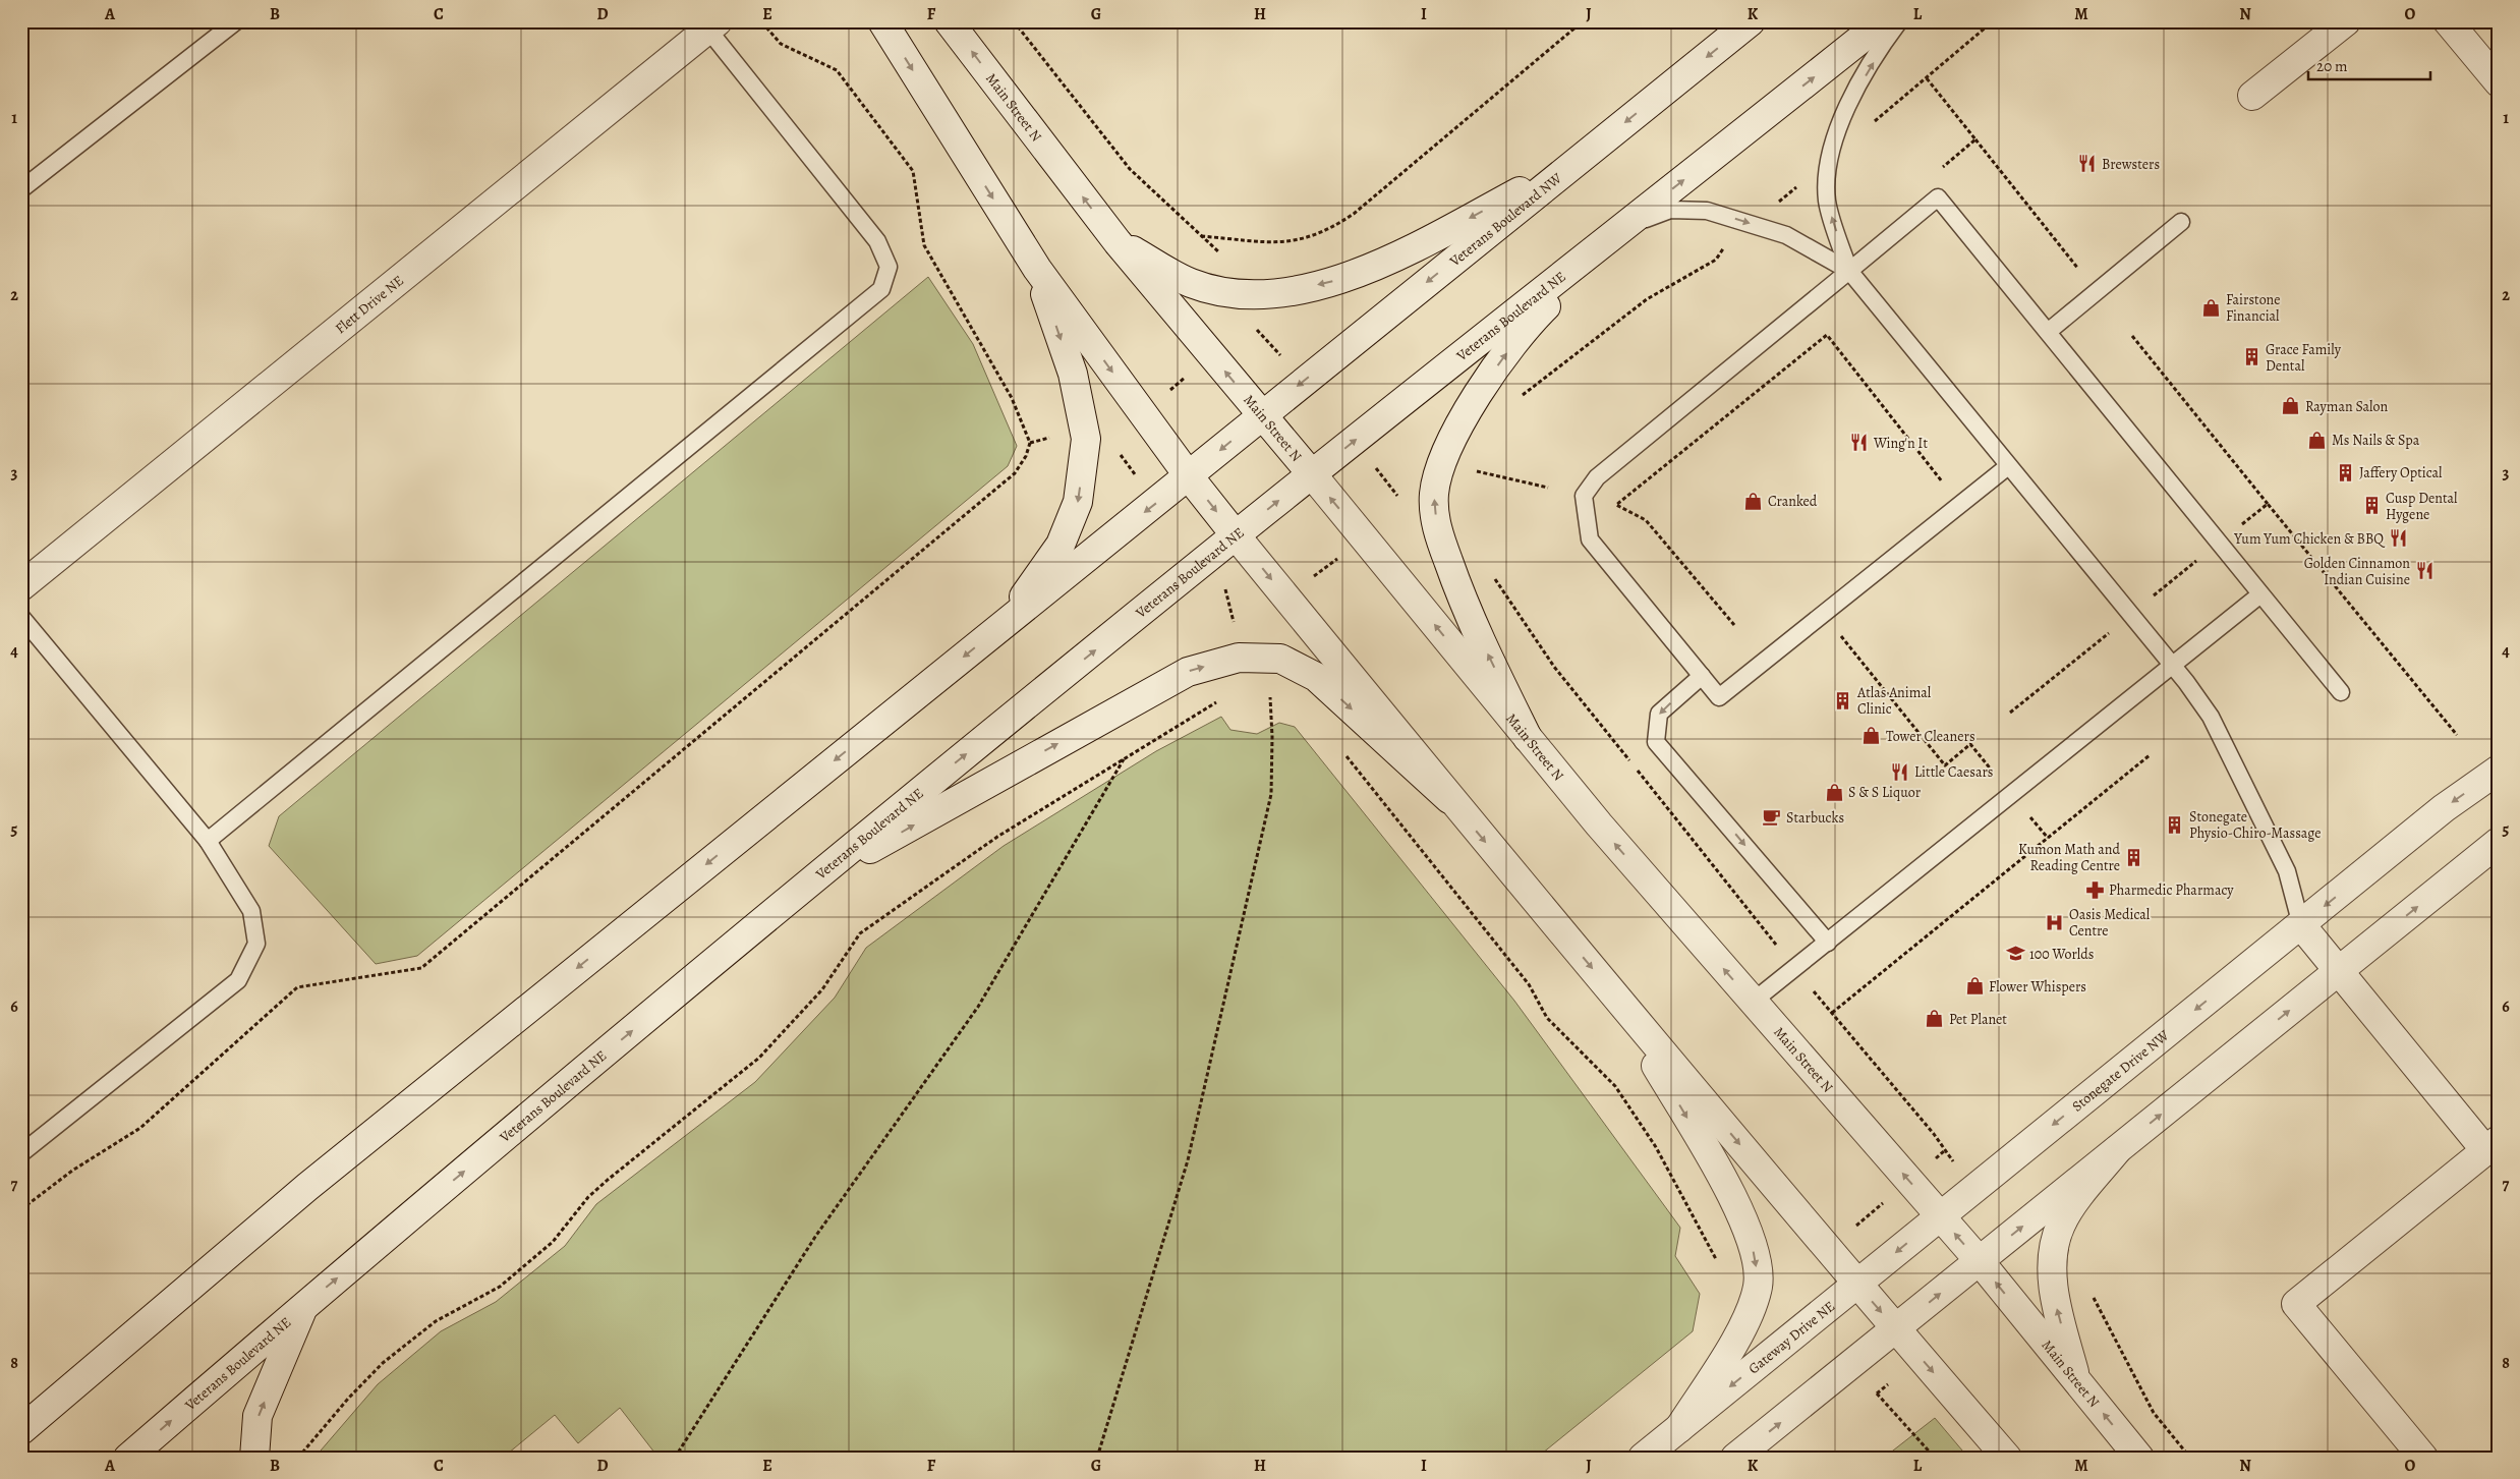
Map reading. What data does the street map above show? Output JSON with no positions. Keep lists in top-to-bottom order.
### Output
{
  "streets": {
    "main road": [
      "Main Street N",
      "Veterans Boulevard NW",
      "Flett Drive NE",
      "Veterans Boulevard NE",
      "Stonegate Drive NW",
      "Gateway Drive NE"
    ]
  },
  "crossings": [
    ["Main Street N", "Veterans Boulevard NW"],
    ["Main Street N", "Veterans Boulevard NE"],
    ["Main Street N", "Stonegate Drive NW"],
    ["Main Street N", "Gateway Drive NE"],
    ["Stonegate Drive NW", "Gateway Drive NE"]
  ],
  "places": {
    "restaurant": [
      "Brewsters",
      "Wing'n It",
      "Yum Yum Chicken & BBQ",
      "Golden Cinnamon Indian Cuisine",
      "Little Caesars"
    ],
    "shop": [
      "Fairstone Financial",
      "Rayman Salon",
      "Ms Nails & Spa",
      "Cranked",
      "Tower Cleaners",
      "S & S Liquor",
      "Flower Whispers",
      "Pet Planet"
    ],
    "building": [
      "Grace Family Dental",
      "Jaffery Optical",
      "Cusp Dental Hygene",
      "Atlas Animal Clinic",
      "Stonegate Physio-Chiro-Massage",
      "Kumon Math and Reading Centre"
    ],
    "cafe": ["Starbucks"],
    "pharmacy": ["Pharmedic Pharmacy"],
    "hospital": ["Oasis Medical Centre"],
    "school or university": ["100 Worlds"]
  },
  "scale_bar": "20 m",
  "grid": {
    "columns": [
      "A",
      "B",
      "C",
      "D",
      "E",
      "F",
      "G",
      "H",
      "I",
      "J",
      "K",
      "L",
      "M",
      "N",
      "O"
    ],
    "rows": [
      "1",
      "2",
      "3",
      "4",
      "5",
      "6",
      "7",
      "8"
    ]
  }
}
